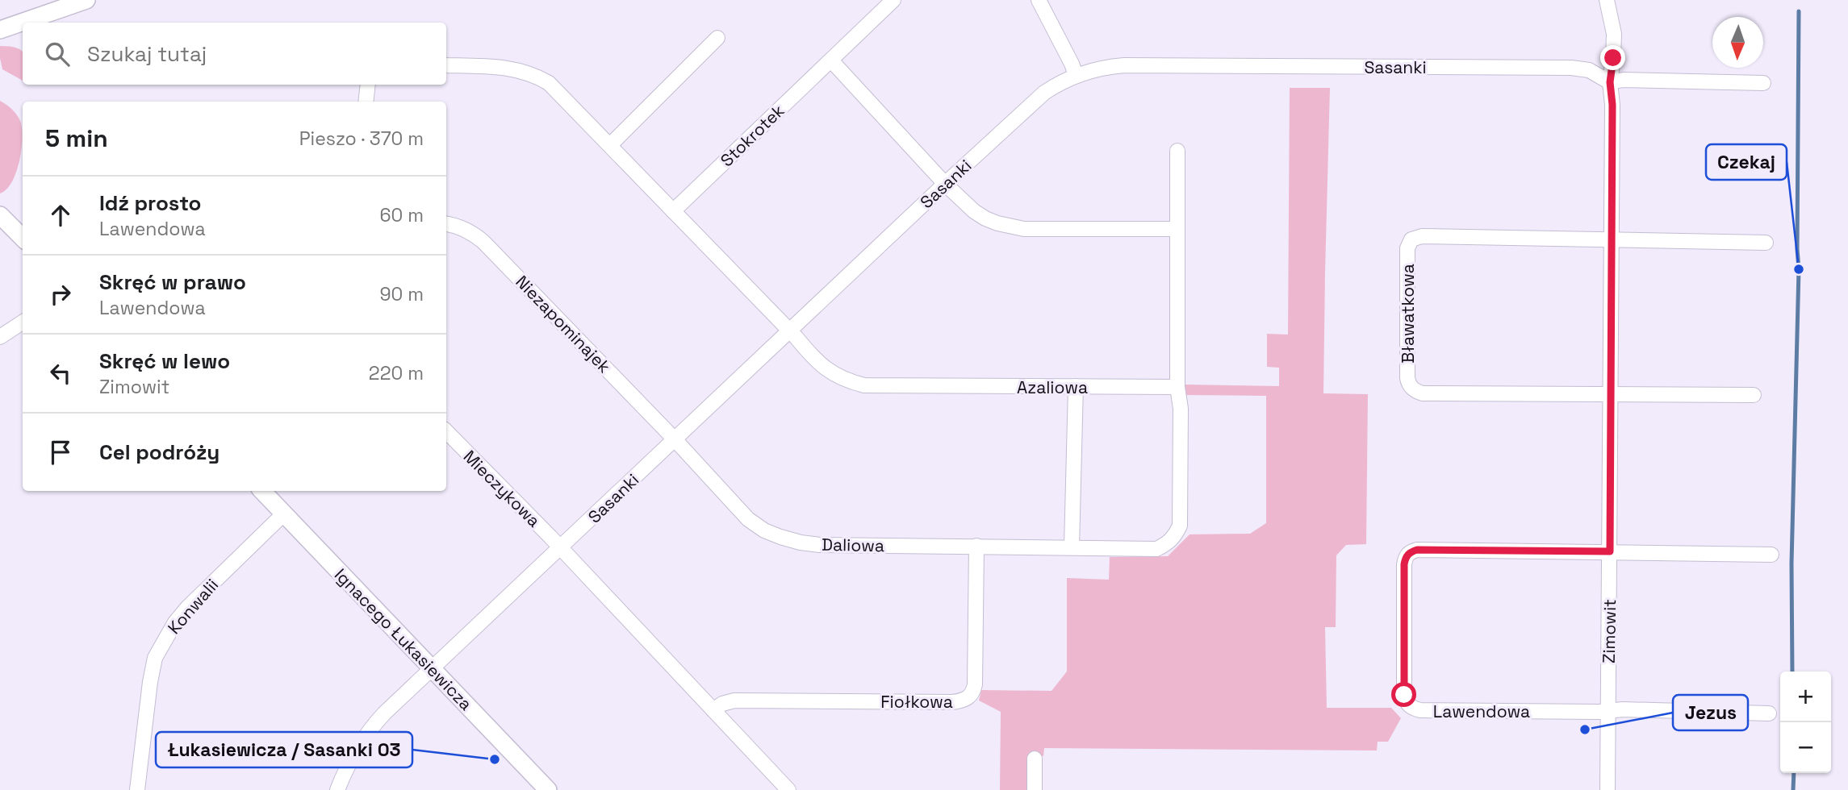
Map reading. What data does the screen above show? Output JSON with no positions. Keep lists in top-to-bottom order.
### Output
{
  "streets": {
    "street": [
      "Sasanki",
      "Stokrotek",
      "Bławatkowa",
      "Niezapominajek",
      "Azaliowa",
      "Mieczykowa",
      "Daliowa",
      "Konwalii",
      "Zimowit",
      "Ignacego Łukasiewicza",
      "Fiołkowa",
      "Lawendowa"
    ]
  },
  "crossings": [
    ["Sasanki", "Niezapominajek"],
    ["Sasanki", "Azaliowa"],
    ["Sasanki", "Mieczykowa"],
    ["Sasanki", "Daliowa"],
    ["Sasanki", "Zimowit"],
    ["Sasanki", "Ignacego Łukasiewicza"],
    ["Bławatkowa", "Zimowit"],
    ["Niezapominajek", "Daliowa"],
    ["Azaliowa", "Daliowa"],
    ["Daliowa", "Fiołkowa"],
    ["Konwalii", "Ignacego Łukasiewicza"],
    ["Zimowit", "Lawendowa"]
  ],
  "places": ["Czekaj", "Jezus", "Łukasiewicza / Sasanki 03"],
  "north": "bottom",
  "page": {
    "search": "Szukaj tutaj",
    "heading": ["5 min", "Pieszo · 370 m"],
    "list": [
      ["Idź prosto", "Lawendowa", "60 m"],
      ["Skręć w prawo", "Lawendowa", "90 m"],
      ["Skręć w lewo", "Zimowit", "220 m"],
      "Cel podróży"
    ],
    "map_buttons": ["+", "−"]
  }
}
